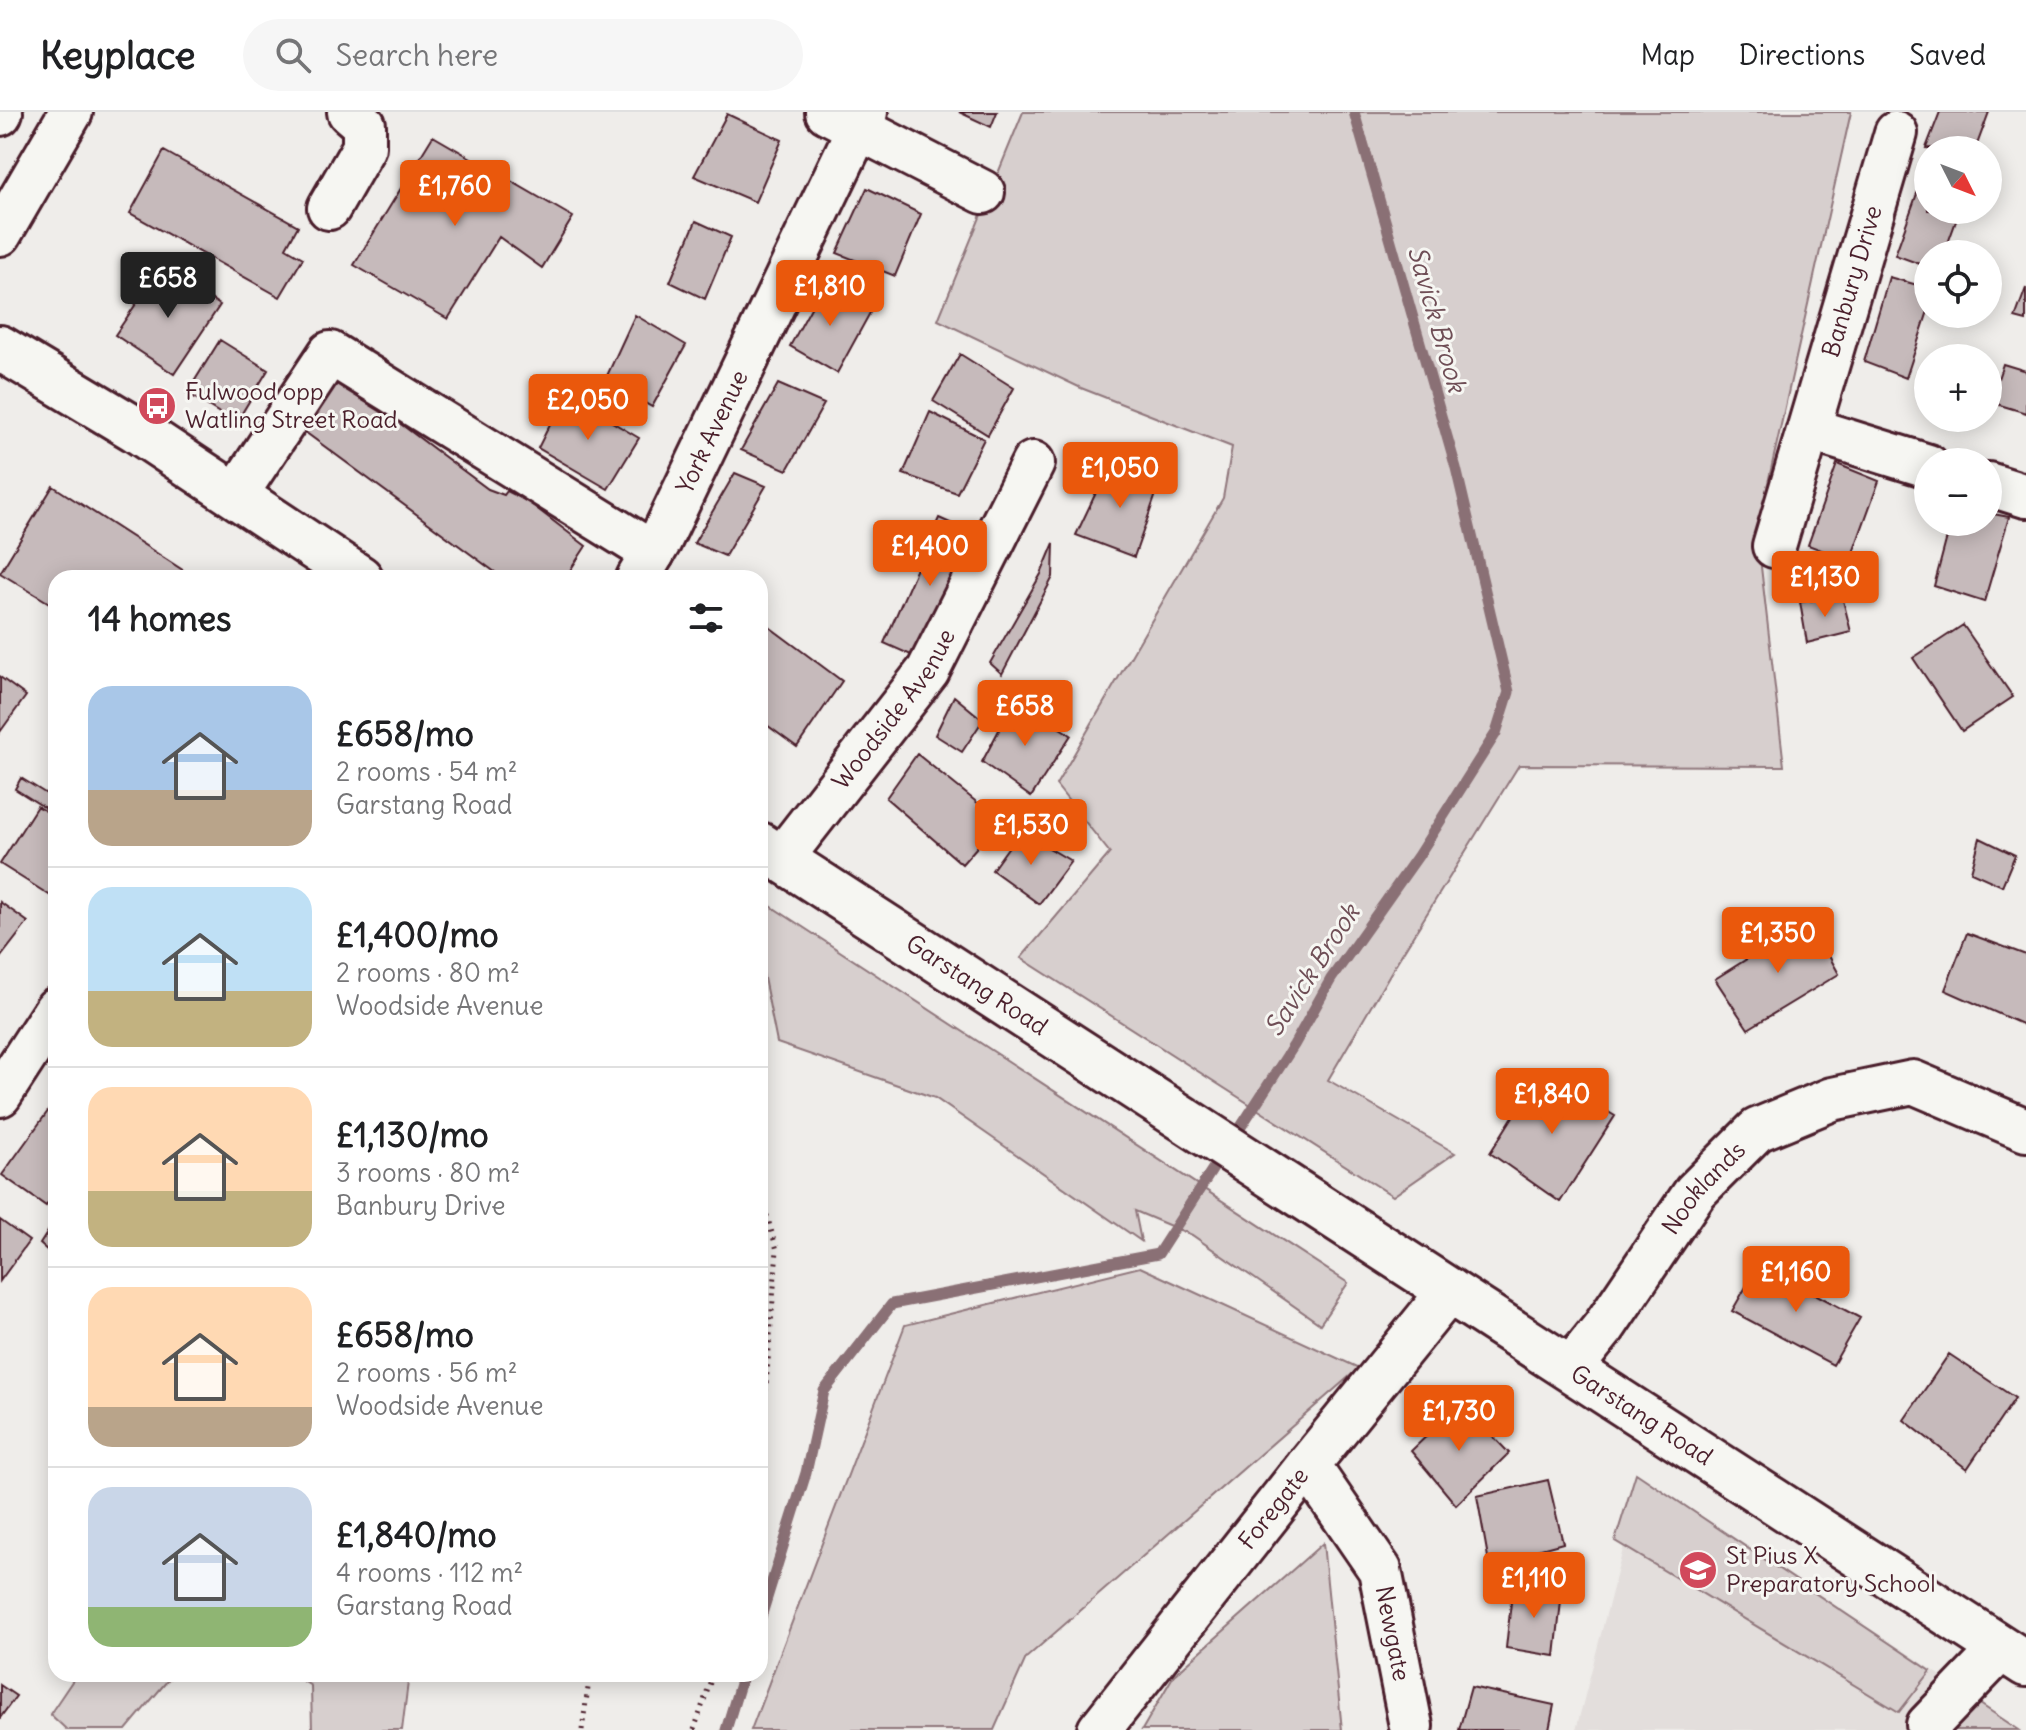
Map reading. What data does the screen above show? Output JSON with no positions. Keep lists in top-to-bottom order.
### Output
{
  "streets": {
    "highway": ["Garstang Road"],
    "street": [
      "Banbury Drive",
      "York Avenue",
      "Woodside Avenue",
      "Nooklands",
      "Foregate",
      "Newgate"
    ]
  },
  "crossings": [
    ["Woodside Avenue", "Garstang Road"],
    ["Garstang Road", "Nooklands"],
    ["Garstang Road", "Foregate"],
    ["Foregate", "Newgate"]
  ],
  "water": ["Savick Brook"],
  "places": {
    "bus stop": ["Fulwood opp Watling Street Road"],
    "school or university": ["St Pius X Preparatory School"]
  },
  "north": "bottom right",
  "page": {
    "header": "Keyplace",
    "search": "Search here",
    "nav": ["Map", "Directions", "Saved"],
    "map_buttons": ["+", "−"],
    "price": [
      "£1,760",
      "£658",
      "£1,810",
      "£2,050",
      "£1,050",
      "£1,400",
      "£1,130",
      "£658",
      "£1,530",
      "£1,350",
      "£1,840",
      "£1,160",
      "£1,730",
      "£1,110"
    ],
    "heading": "14 homes",
    "list": [
      {
        "name": "£658/mo",
        "note": "2 rooms · 54 m² · Garstang Road"
      },
      {
        "name": "£1,400/mo",
        "note": "2 rooms · 80 m² · Woodside Avenue"
      },
      {
        "name": "£1,130/mo",
        "note": "3 rooms · 80 m² · Banbury Drive"
      },
      {
        "name": "£658/mo",
        "note": "2 rooms · 56 m² · Woodside Avenue"
      },
      {
        "name": "£1,840/mo",
        "note": "4 rooms · 112 m² · Garstang Road"
      }
    ]
  }
}
